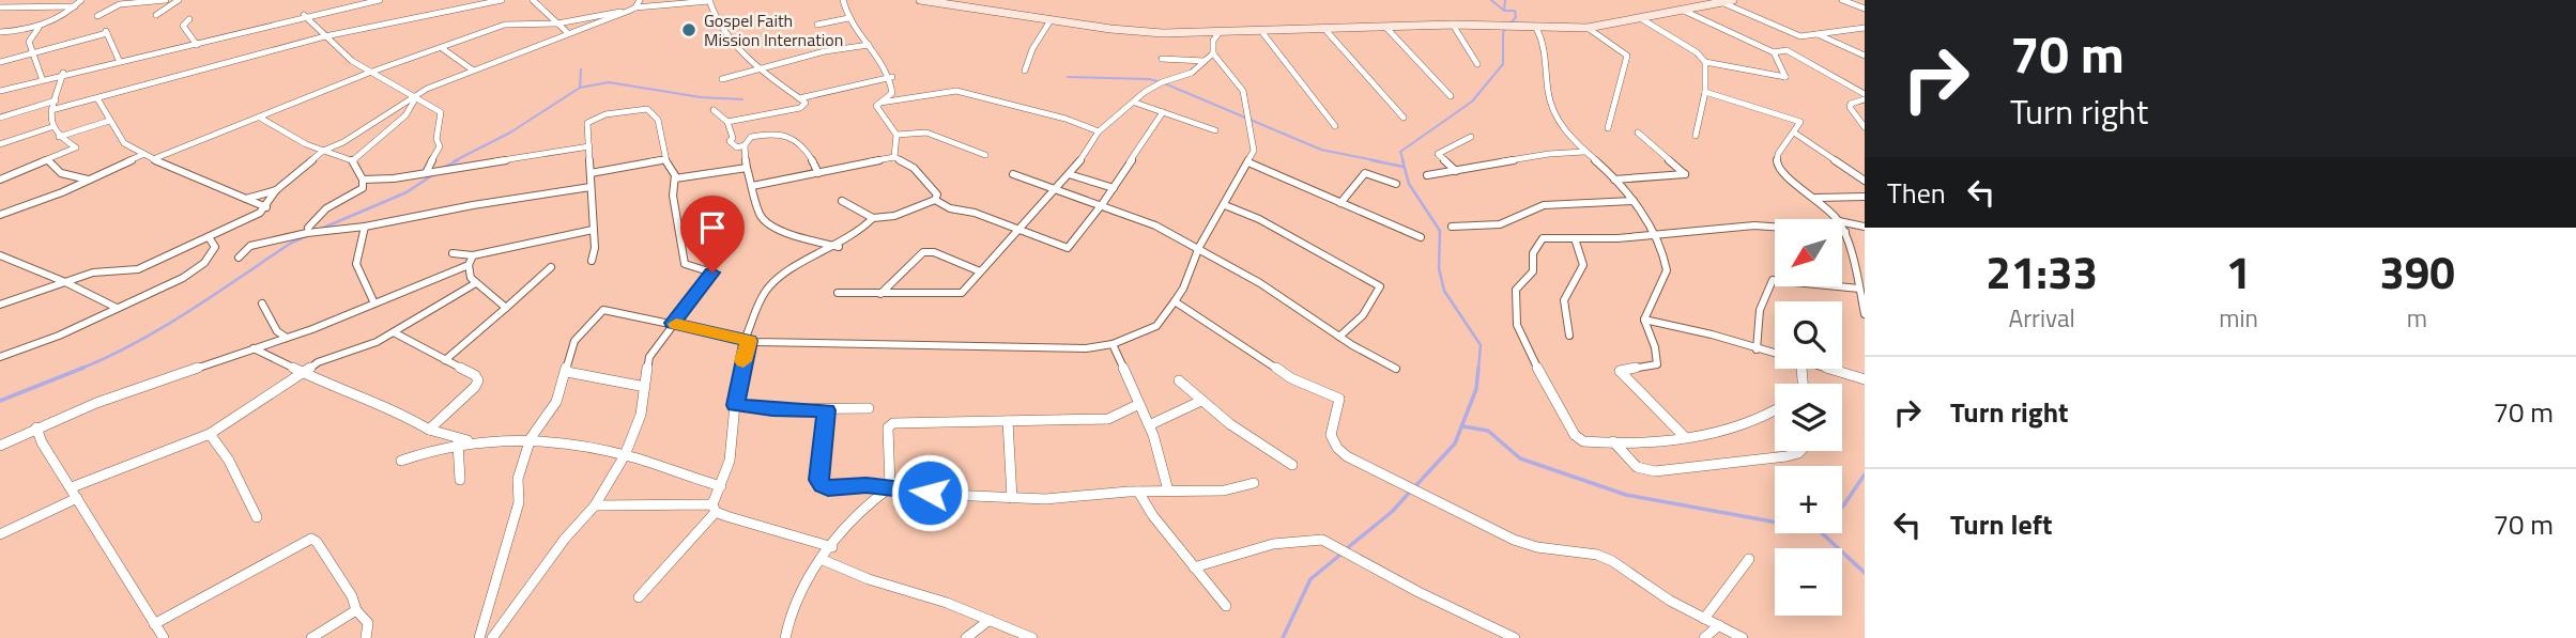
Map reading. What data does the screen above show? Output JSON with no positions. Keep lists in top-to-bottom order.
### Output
{
  "places": ["Gospel Faith Mission Internation"],
  "north": "bottom left",
  "page": {
    "turn": ["70 m", "Turn right"],
    "then": "Then",
    "map_buttons": ["+", "−"],
    "eta": [
      "21:33",
      "Arrival",
      "1",
      "min",
      "390",
      "m"
    ],
    "list": [
      {
        "name": "Turn right",
        "value": "70 m"
      },
      {
        "name": "Turn left",
        "value": "70 m"
      }
    ]
  }
}
